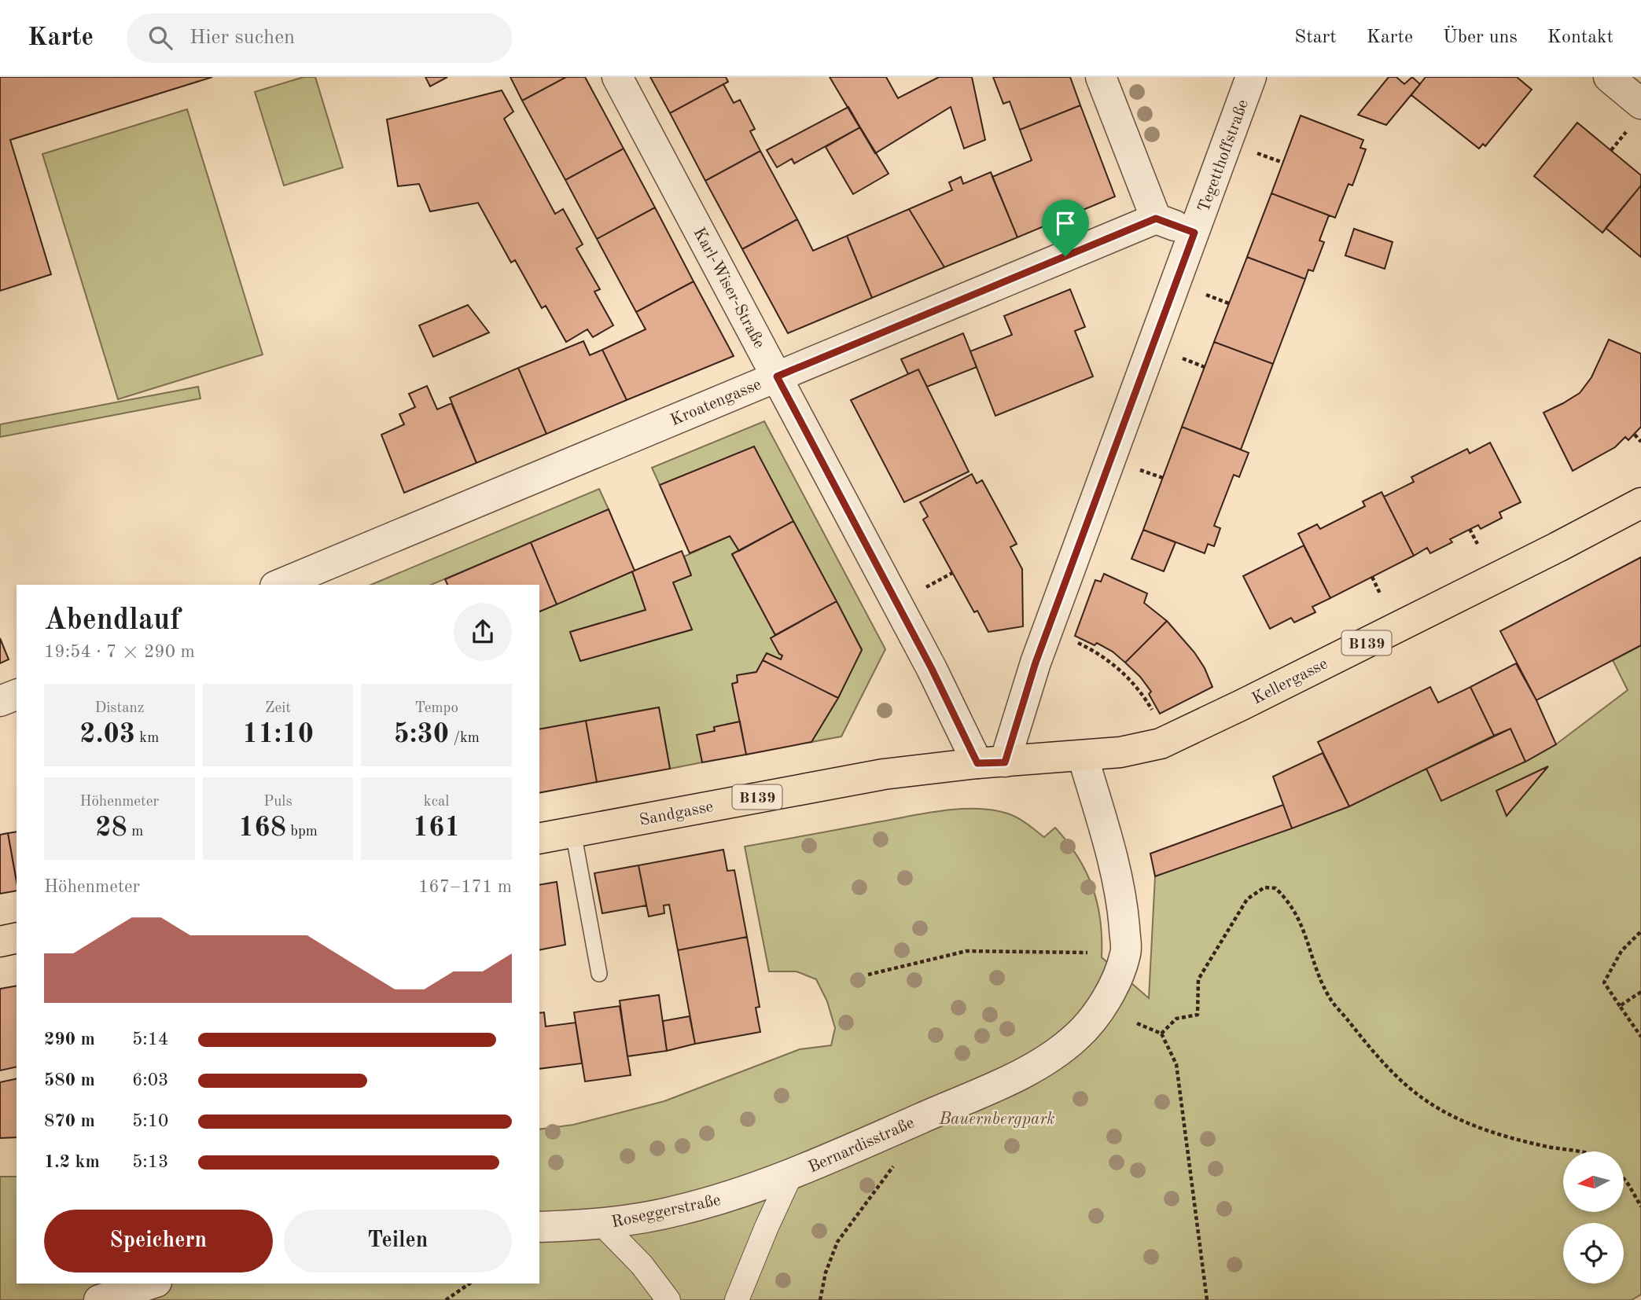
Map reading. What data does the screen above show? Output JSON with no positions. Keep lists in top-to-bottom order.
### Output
{
  "streets": {
    "main road": ["B139", "Kellergasse", "Sandgasse"],
    "street": [
      "Tegetthoffstraße",
      "Karl-Wiser-Straße",
      "Kroatengasse",
      "Bernardisstraße",
      "Roseggerstraße"
    ]
  },
  "crossings": [
    ["Tegetthoffstraße", "Karl-Wiser-Straße"],
    ["Tegetthoffstraße", "Kellergasse"],
    ["Tegetthoffstraße", "Sandgasse"],
    ["Karl-Wiser-Straße", "Kroatengasse"],
    ["Karl-Wiser-Straße", "Kellergasse"],
    ["Karl-Wiser-Straße", "Sandgasse"],
    ["Kellergasse", "Sandgasse"],
    ["Kellergasse", "Bernardisstraße"],
    ["Bernardisstraße", "Roseggerstraße"]
  ],
  "parks": ["Bauernbergpark"],
  "north": "left",
  "page": {
    "header": "Karte",
    "search": "Hier suchen",
    "nav": [
      "Start",
      "Karte",
      "Über uns",
      "Kontakt"
    ],
    "heading": ["Abendlauf", "19:54 · 7 × 290 m"],
    "stats": [
      ["Distanz", "2.03 km"],
      ["Zeit", "11:10"],
      ["Tempo", "5:30 /km"],
      ["Höhenmeter", "28 m"],
      ["Puls", "168 bpm"],
      ["kcal", "161"]
    ],
    "chart": ["Höhenmeter", "167–171 m"],
    "list": [
      {
        "name": "290 m",
        "note": "5:14"
      },
      {
        "name": "580 m",
        "note": "6:03"
      },
      {
        "name": "870 m",
        "note": "5:10"
      },
      {
        "name": "1.2 km",
        "note": "5:13"
      }
    ],
    "buttons": ["Speichern", "Teilen"]
  }
}
